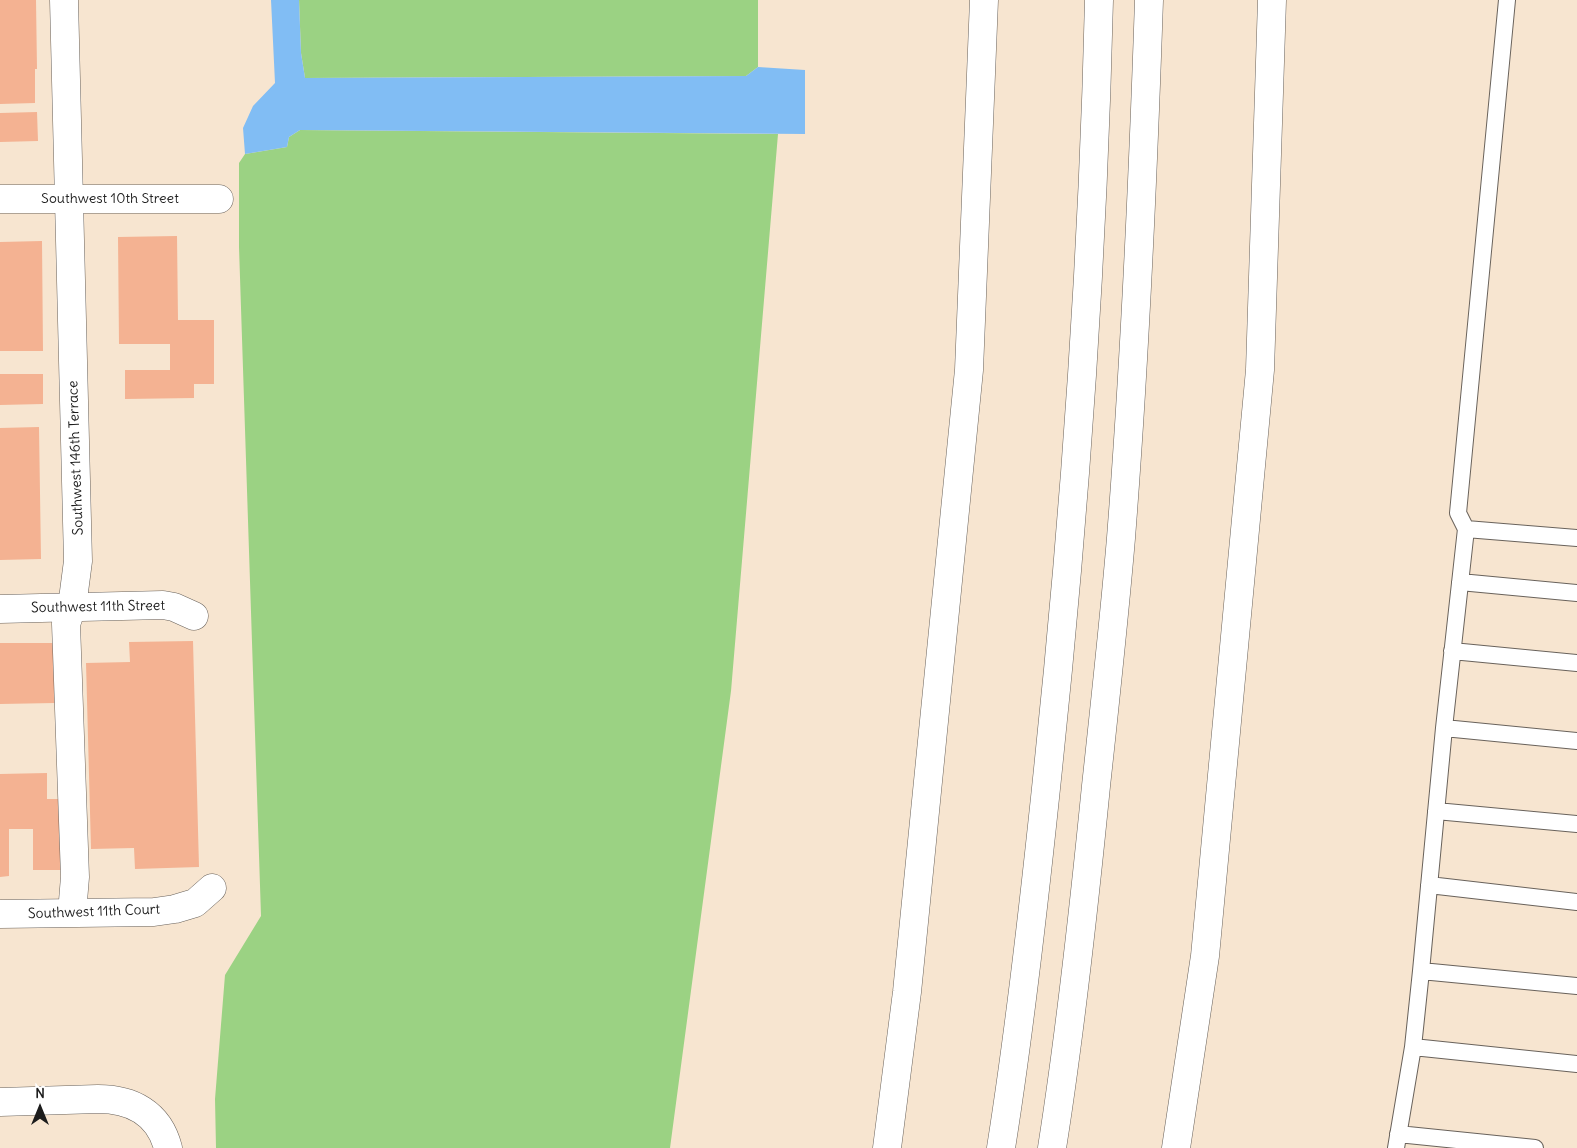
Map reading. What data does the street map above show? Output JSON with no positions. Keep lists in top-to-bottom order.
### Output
{
  "streets": {
    "main road": [
      "Southwest 10th Street",
      "Southwest 146th Terrace",
      "Southwest 11th Street",
      "Southwest 11th Court"
    ]
  },
  "crossings": [
    ["Southwest 10th Street", "Southwest 146th Terrace"],
    ["Southwest 146th Terrace", "Southwest 11th Street"],
    ["Southwest 146th Terrace", "Southwest 11th Court"]
  ],
  "north": "top"
}
